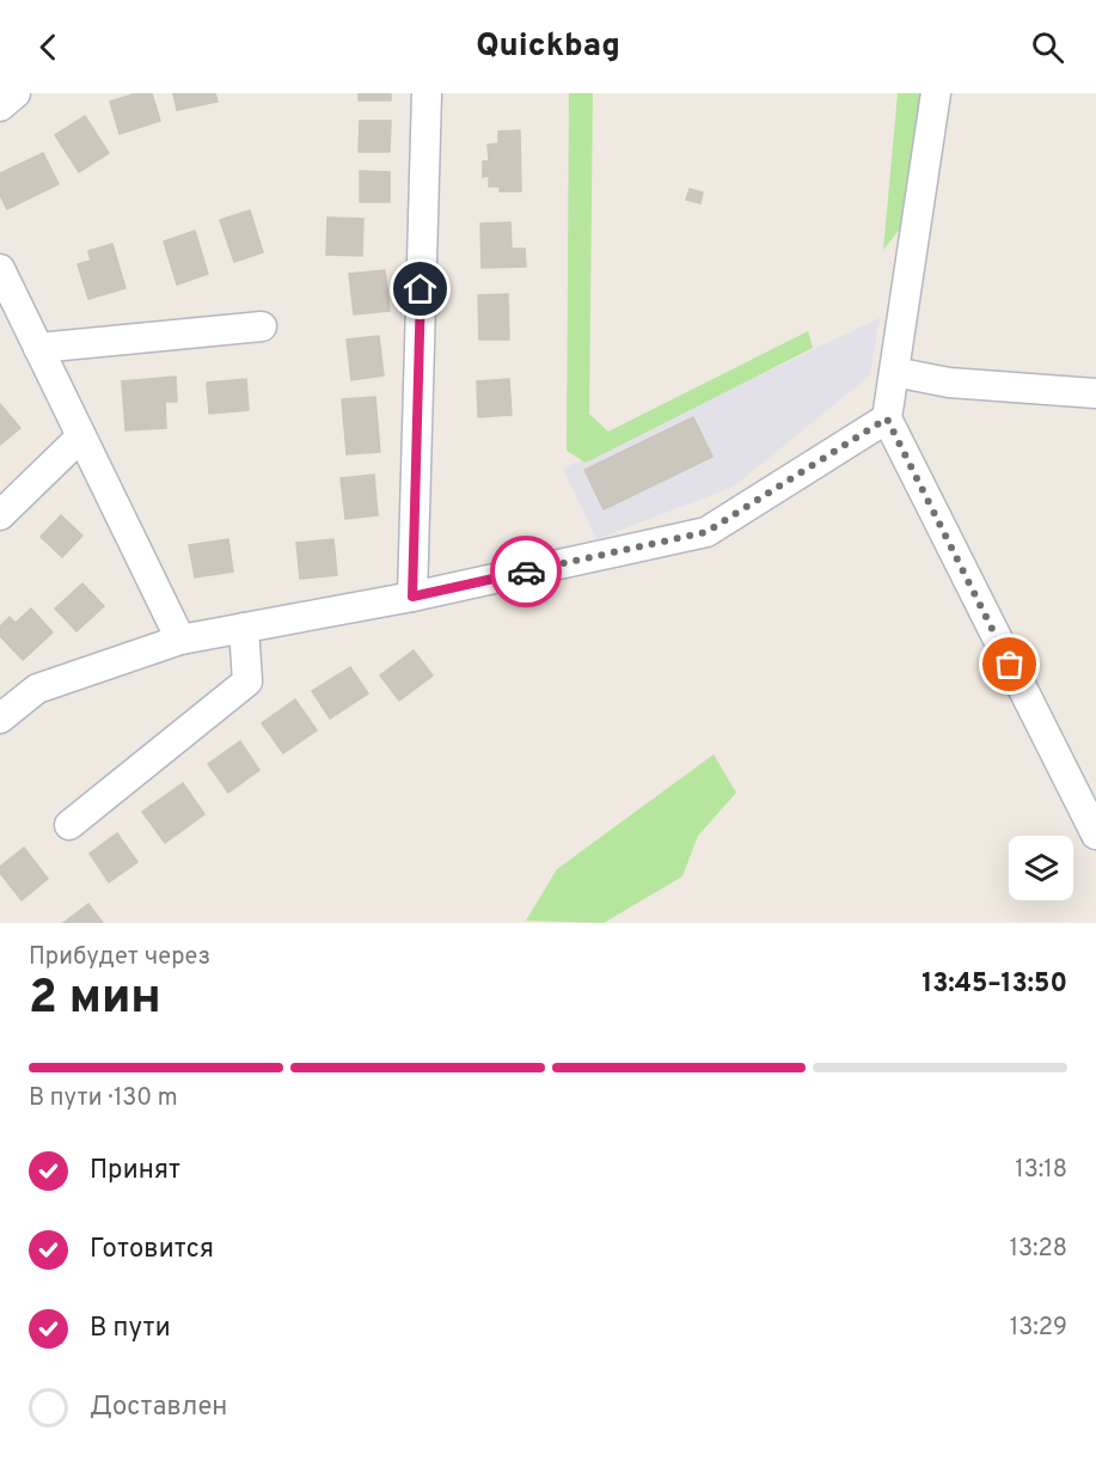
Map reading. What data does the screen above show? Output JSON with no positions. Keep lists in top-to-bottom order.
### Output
{
  "page": {
    "header": "Quickbag",
    "heading": ["2 мин", "Прибудет через", "13:45–13:50"],
    "bar": "В пути · 130 m",
    "list": [
      ["Принят", "13:18"],
      ["Готовится", "13:28"],
      ["В пути", "13:29"],
      "Доставлен"
    ]
  }
}
